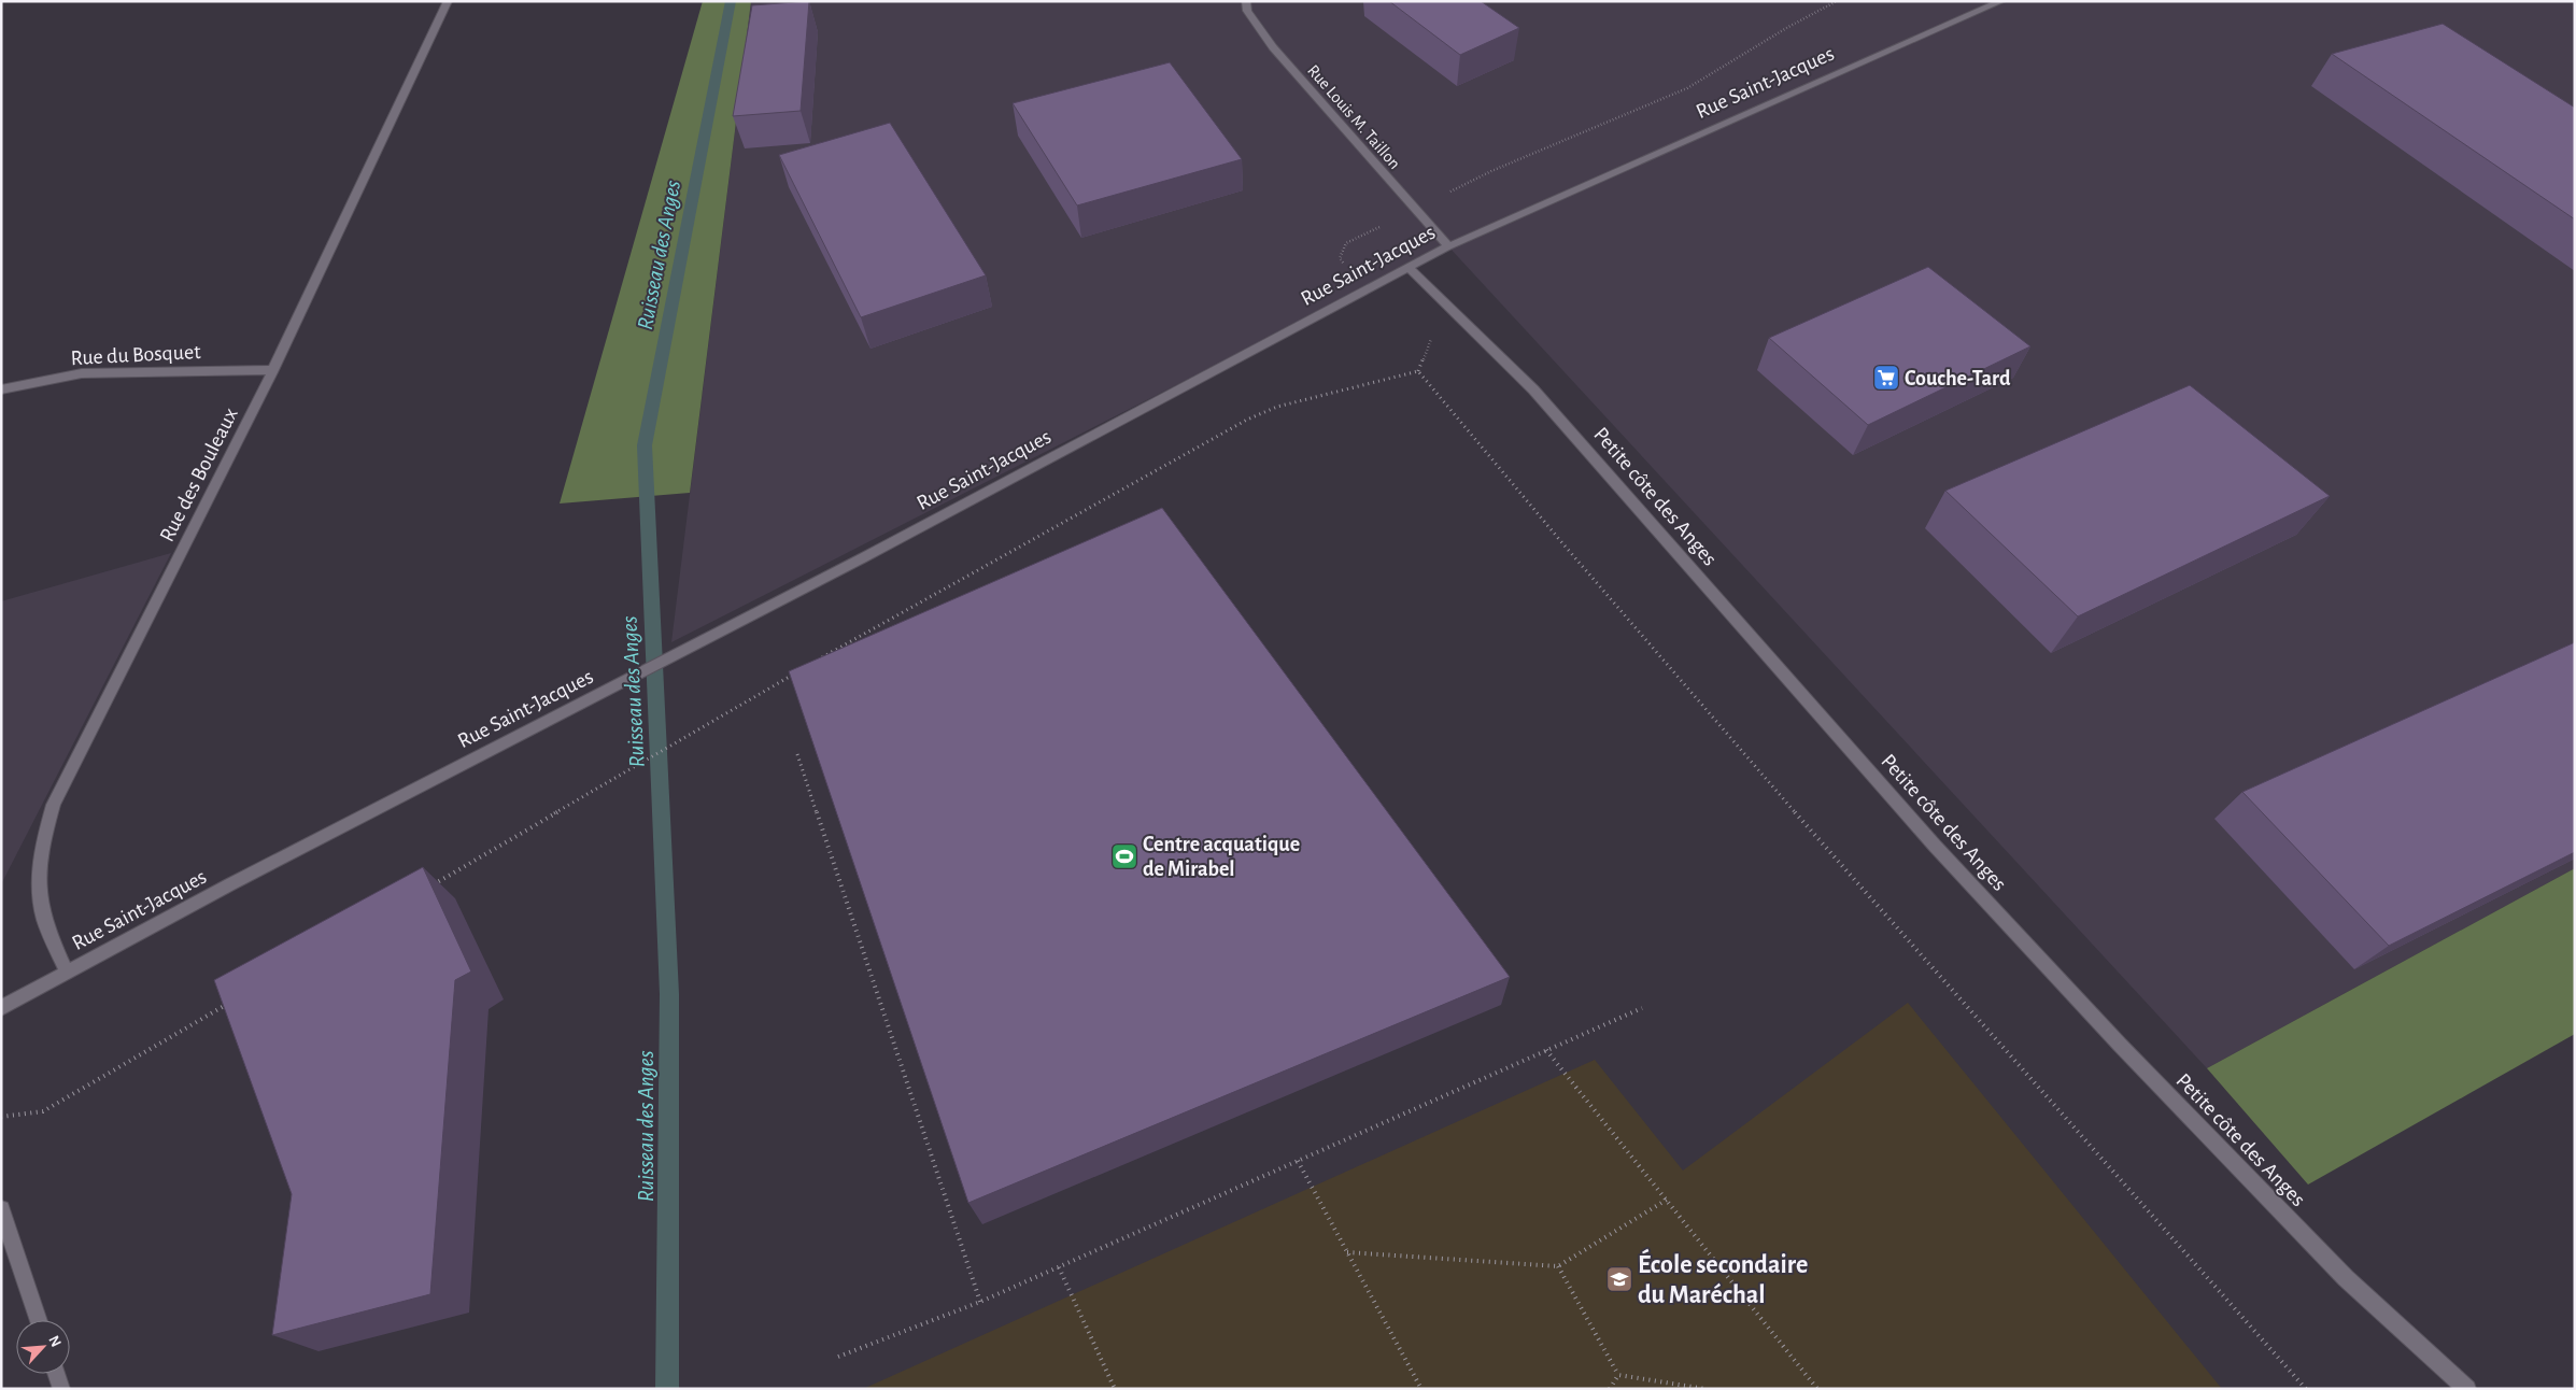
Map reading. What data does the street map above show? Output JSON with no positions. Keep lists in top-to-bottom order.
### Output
{
  "streets": {
    "street": [
      "Rue Saint-Jacques",
      "Rue Louis M. Taillon",
      "Rue du Bosquet",
      "Rue des Bouleaux",
      "Petite côte des Anges"
    ]
  },
  "crossings": [
    ["Rue Saint-Jacques", "Rue Louis M. Taillon"],
    ["Rue Saint-Jacques", "Rue des Bouleaux"],
    ["Rue Saint-Jacques", "Petite côte des Anges"],
    ["Rue du Bosquet", "Rue des Bouleaux"]
  ],
  "water": ["Ruisseau des Anges"],
  "places": {
    "supermarket": ["Couche-Tard"],
    "sports": ["Centre acquatique de Mirabel"],
    "school or university": ["École secondaire du Maréchal"]
  },
  "north": "top right"
}
